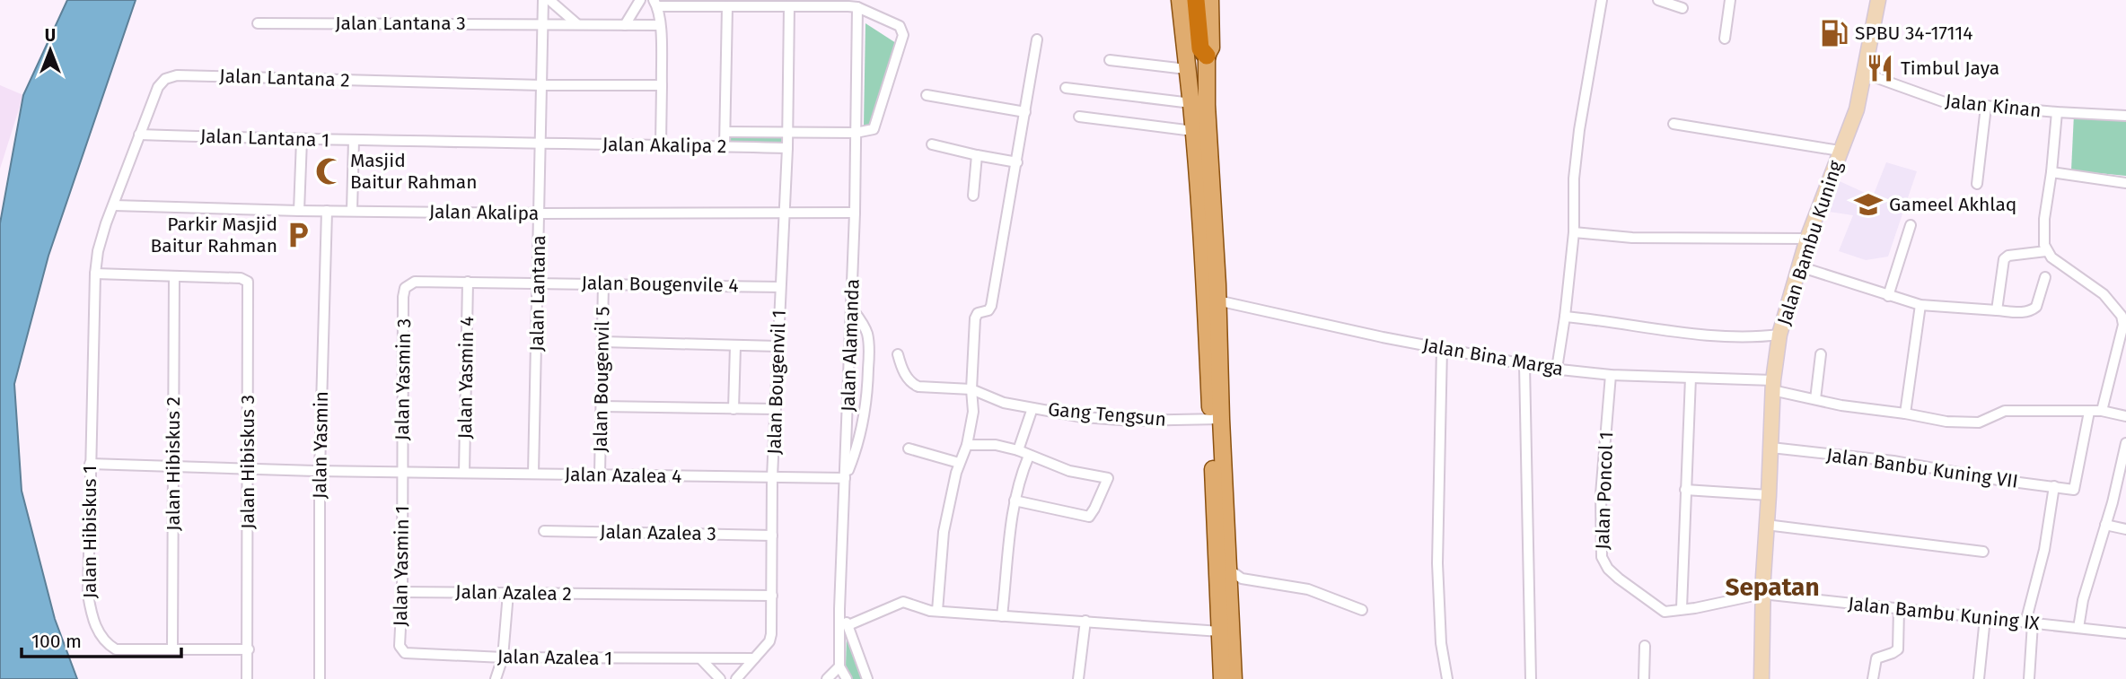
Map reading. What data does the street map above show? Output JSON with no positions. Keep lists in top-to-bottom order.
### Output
{
  "streets": {
    "street": [
      "Jalan Lantana 3",
      "Jalan Lantana 2",
      "Jalan Kinan",
      "Jalan Lantana 1",
      "Jalan Akalipa 2",
      "Jalan Akalipa",
      "Jalan Bambu Kuning",
      "Jalan Bougenvile 4",
      "Jalan Lantana",
      "Jalan Alamanda",
      "Jalan Bina Marga",
      "Jalan Yasmin 4",
      "Jalan Yasmin 3",
      "Jalan Bougenvil 5",
      "Jalan Bougenvil 1",
      "Gang Tengsun",
      "Jalan Yasmin",
      "Jalan Hibiskus 3",
      "Jalan Hibiskus 2",
      "Jalan Banbu Kuning VII",
      "Jalan Azalea 4",
      "Jalan Poncol 1",
      "Jalan Hibiskus 1",
      "Jalan Azalea 3",
      "Jalan Yasmin 1",
      "Jalan Azalea 2",
      "Jalan Bambu Kuning IX",
      "Jalan Azalea 1"
    ]
  },
  "crossings": [
    ["Jalan Lantana 3", "Jalan Lantana"],
    ["Jalan Lantana 2", "Jalan Lantana 1"],
    ["Jalan Lantana 2", "Jalan Akalipa"],
    ["Jalan Lantana 2", "Jalan Lantana"],
    ["Jalan Lantana 2", "Jalan Hibiskus 1"],
    ["Jalan Kinan", "Jalan Bambu Kuning"],
    ["Jalan Lantana 1", "Jalan Akalipa 2"],
    ["Jalan Lantana 1", "Jalan Lantana"],
    ["Jalan Akalipa 2", "Jalan Lantana"],
    ["Jalan Akalipa 2", "Jalan Bougenvil 1"],
    ["Jalan Akalipa", "Jalan Lantana"],
    ["Jalan Akalipa", "Jalan Alamanda"],
    ["Jalan Akalipa", "Jalan Bougenvil 1"],
    ["Jalan Akalipa", "Jalan Yasmin"],
    ["Jalan Akalipa", "Jalan Hibiskus 1"],
    ["Jalan Bambu Kuning", "Jalan Bina Marga"],
    ["Jalan Bambu Kuning", "Jalan Banbu Kuning VII"],
    ["Jalan Bambu Kuning", "Jalan Bambu Kuning IX"],
    ["Jalan Bougenvile 4", "Jalan Lantana"],
    ["Jalan Bougenvile 4", "Jalan Yasmin 4"],
    ["Jalan Bougenvile 4", "Jalan Yasmin 3"],
    ["Jalan Bougenvile 4", "Jalan Bougenvil 5"],
    ["Jalan Bougenvile 4", "Jalan Bougenvil 1"],
    ["Jalan Lantana", "Jalan Azalea 4"],
    ["Jalan Alamanda", "Jalan Azalea 4"],
    ["Jalan Bina Marga", "Jalan Banbu Kuning VII"],
    ["Jalan Bina Marga", "Jalan Poncol 1"],
    ["Jalan Yasmin 4", "Jalan Azalea 4"],
    ["Jalan Yasmin 3", "Jalan Azalea 4"],
    ["Jalan Yasmin 3", "Jalan Yasmin 1"],
    ["Jalan Bougenvil 5", "Jalan Azalea 4"],
    ["Jalan Bougenvil 1", "Jalan Azalea 4"],
    ["Jalan Yasmin", "Jalan Azalea 4"],
    ["Jalan Hibiskus 3", "Jalan Hibiskus 2"],
    ["Jalan Hibiskus 3", "Jalan Azalea 4"],
    ["Jalan Hibiskus 3", "Jalan Hibiskus 1"],
    ["Jalan Hibiskus 2", "Jalan Azalea 4"],
    ["Jalan Hibiskus 2", "Jalan Hibiskus 1"],
    ["Jalan Azalea 4", "Jalan Hibiskus 1"],
    ["Jalan Azalea 4", "Jalan Yasmin 1"],
    ["Jalan Poncol 1", "Jalan Bambu Kuning IX"],
    ["Jalan Yasmin 1", "Jalan Azalea 2"],
    ["Jalan Yasmin 1", "Jalan Azalea 1"]
  ],
  "districts": ["Sepatan"],
  "places": {
    "fuel station": ["SPBU 34-17114"],
    "restaurant": ["Timbul Jaya"],
    "mosque": ["Masjid Baitur Rahman"],
    "school or university": ["Gameel Akhlaq"],
    "parking": ["Parkir Masjid Baitur Rahman"]
  },
  "scale_bar": "100 m",
  "north": "top"
}
